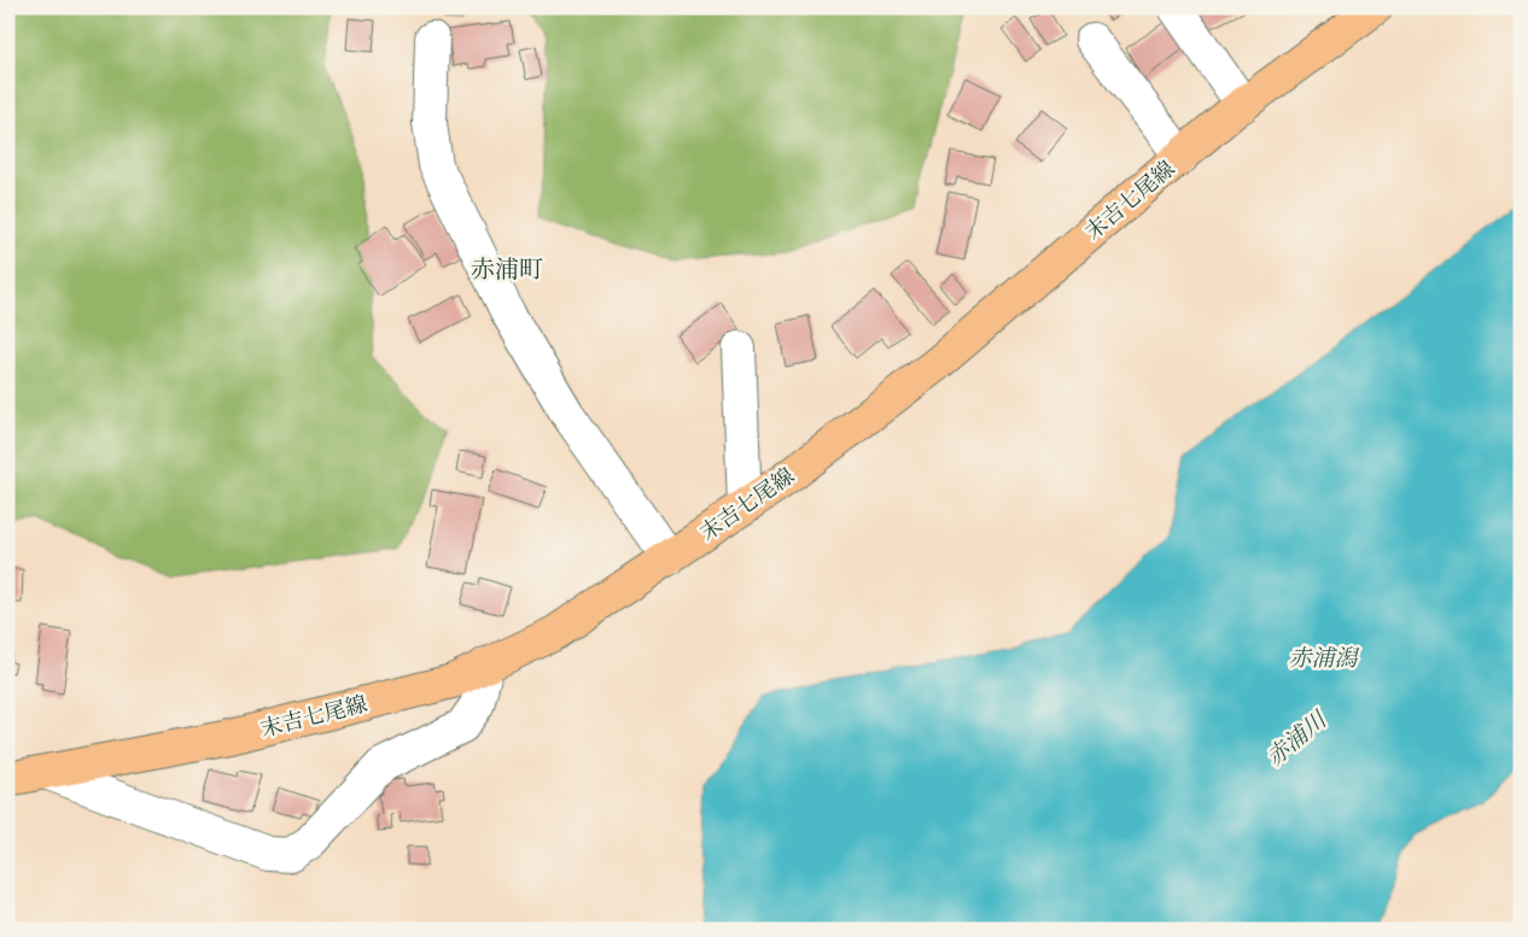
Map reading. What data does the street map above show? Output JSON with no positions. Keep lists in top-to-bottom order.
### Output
{
  "streets": {
    "main road": ["末吉七尾線"]
  },
  "districts": ["赤浦町"],
  "water": ["赤浦潟", "赤浦川"]
}
